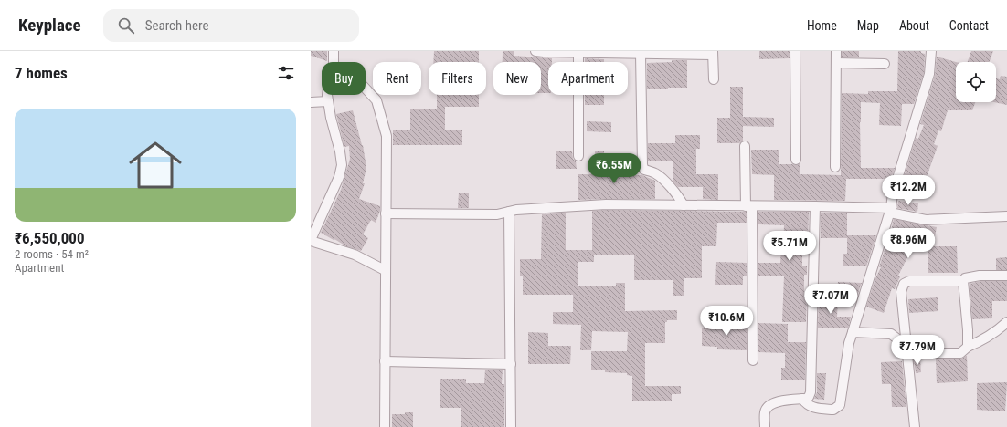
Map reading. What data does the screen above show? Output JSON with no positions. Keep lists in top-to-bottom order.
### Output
{
  "page": {
    "header": "Keyplace",
    "search": "Search here",
    "nav": [
      "Home",
      "Map",
      "About",
      "Contact"
    ],
    "heading": "7 homes",
    "chip": [
      "Buy",
      "Rent",
      "Filters",
      "New",
      "Apartment"
    ],
    "list": [
      {
        "name": "₹6,550,000",
        "note": "2 rooms · 54 m² · Apartment"
      }
    ],
    "price": [
      "₹6.55M",
      "₹12.2M",
      "₹8.96M",
      "₹5.71M",
      "₹7.07M",
      "₹10.6M",
      "₹7.79M"
    ]
  }
}
